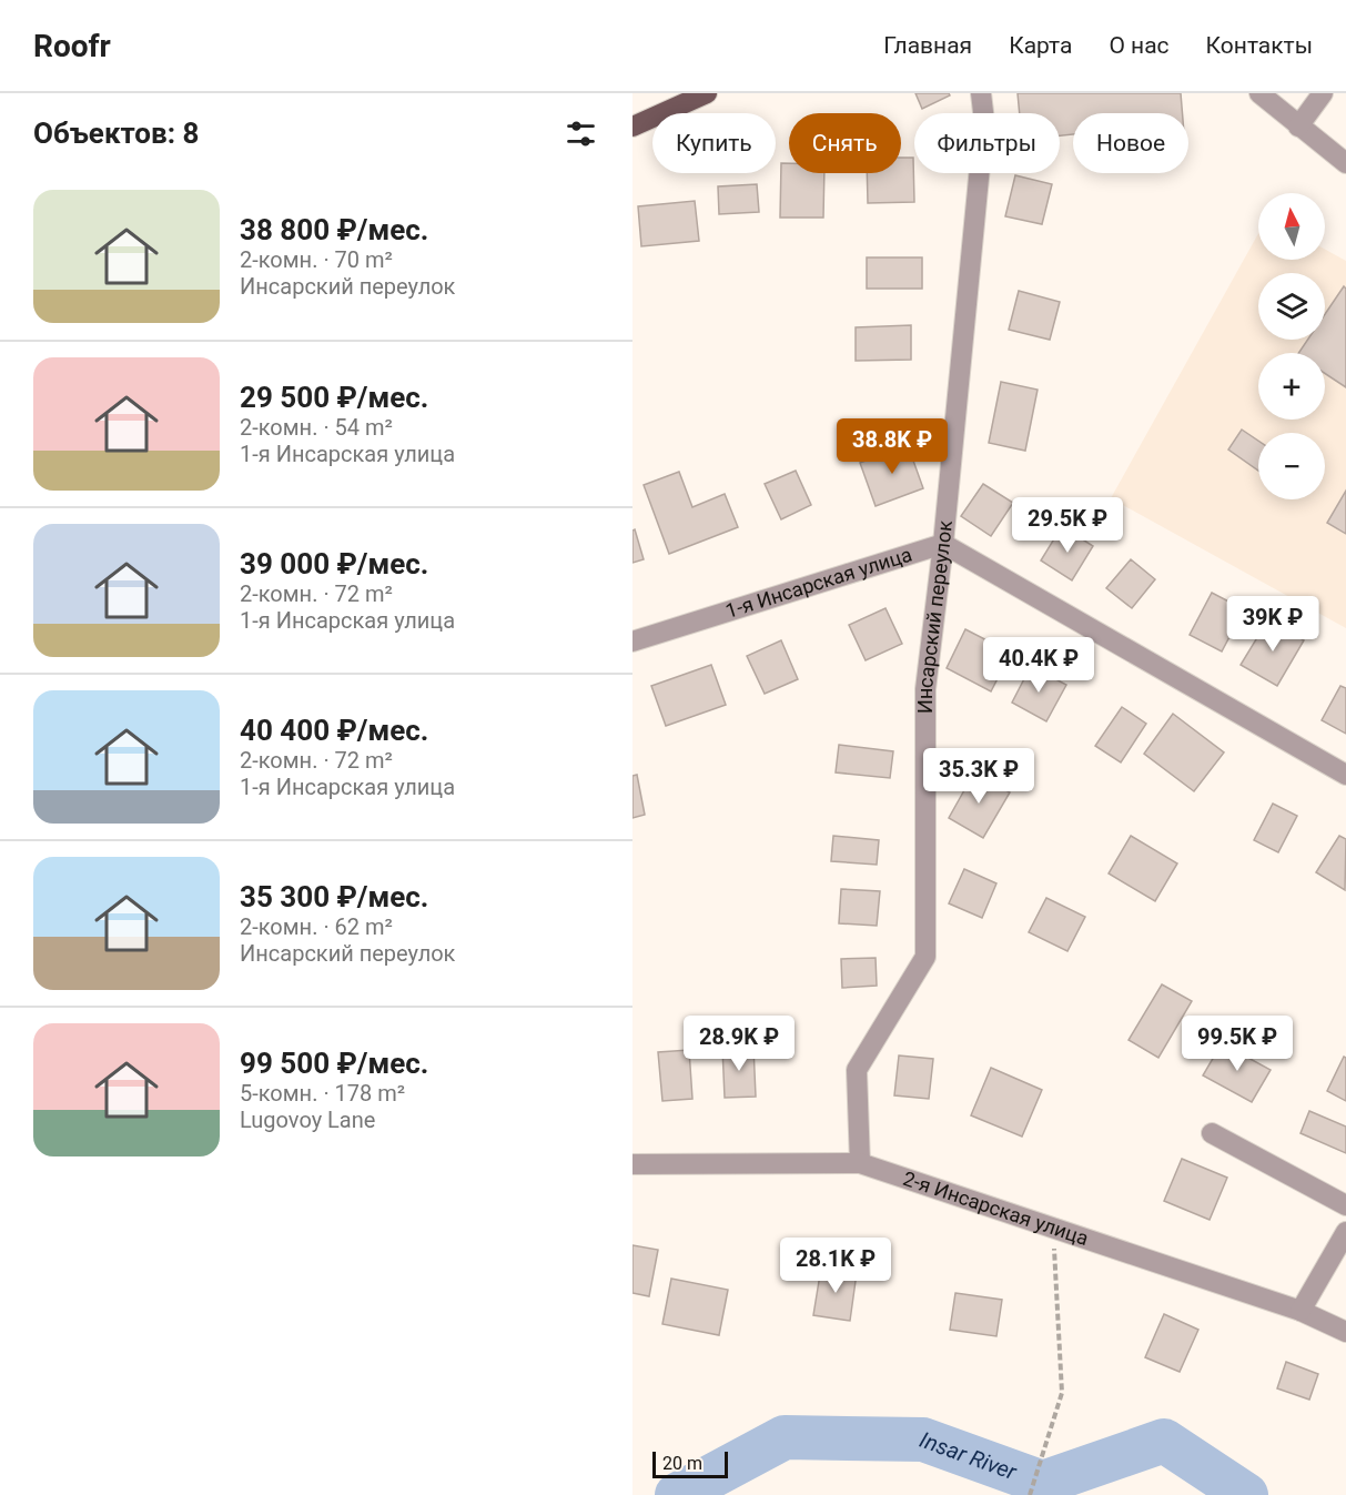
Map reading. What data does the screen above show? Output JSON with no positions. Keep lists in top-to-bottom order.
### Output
{
  "streets": {
    "street": ["1-я Инсарская улица", "Инсарский переулок", "2-я Инсарская улица"]
  },
  "crossings": [
    ["1-я Инсарская улица", "Инсарский переулок"],
    ["Инсарский переулок", "2-я Инсарская улица"]
  ],
  "water": ["Insar River"],
  "scale_bar": "20 m",
  "north": "top",
  "page": {
    "header": "Roofr",
    "nav": [
      "Главная",
      "Карта",
      "О нас",
      "Контакты"
    ],
    "heading": "Объектов: 8",
    "chip": [
      "Купить",
      "Снять",
      "Фильтры",
      "Новое"
    ],
    "list": [
      {
        "name": "38 800 ₽/мес.",
        "note": "2-комн. · 70 m² · Инсарский переулок"
      },
      {
        "name": "29 500 ₽/мес.",
        "note": "2-комн. · 54 m² · 1-я Инсарская улица"
      },
      {
        "name": "39 000 ₽/мес.",
        "note": "2-комн. · 72 m² · 1-я Инсарская улица"
      },
      {
        "name": "40 400 ₽/мес.",
        "note": "2-комн. · 72 m² · 1-я Инсарская улица"
      },
      {
        "name": "35 300 ₽/мес.",
        "note": "2-комн. · 62 m² · Инсарский переулок"
      },
      {
        "name": "99 500 ₽/мес.",
        "note": "5-комн. · 178 m² · Lugovoy Lane"
      }
    ],
    "map_buttons": ["+", "−"],
    "price": [
      "38.8K ₽",
      "29.5K ₽",
      "39K ₽",
      "40.4K ₽",
      "35.3K ₽",
      "28.9K ₽",
      "99.5K ₽",
      "28.1K ₽"
    ],
    "scale": "20 m"
  }
}
